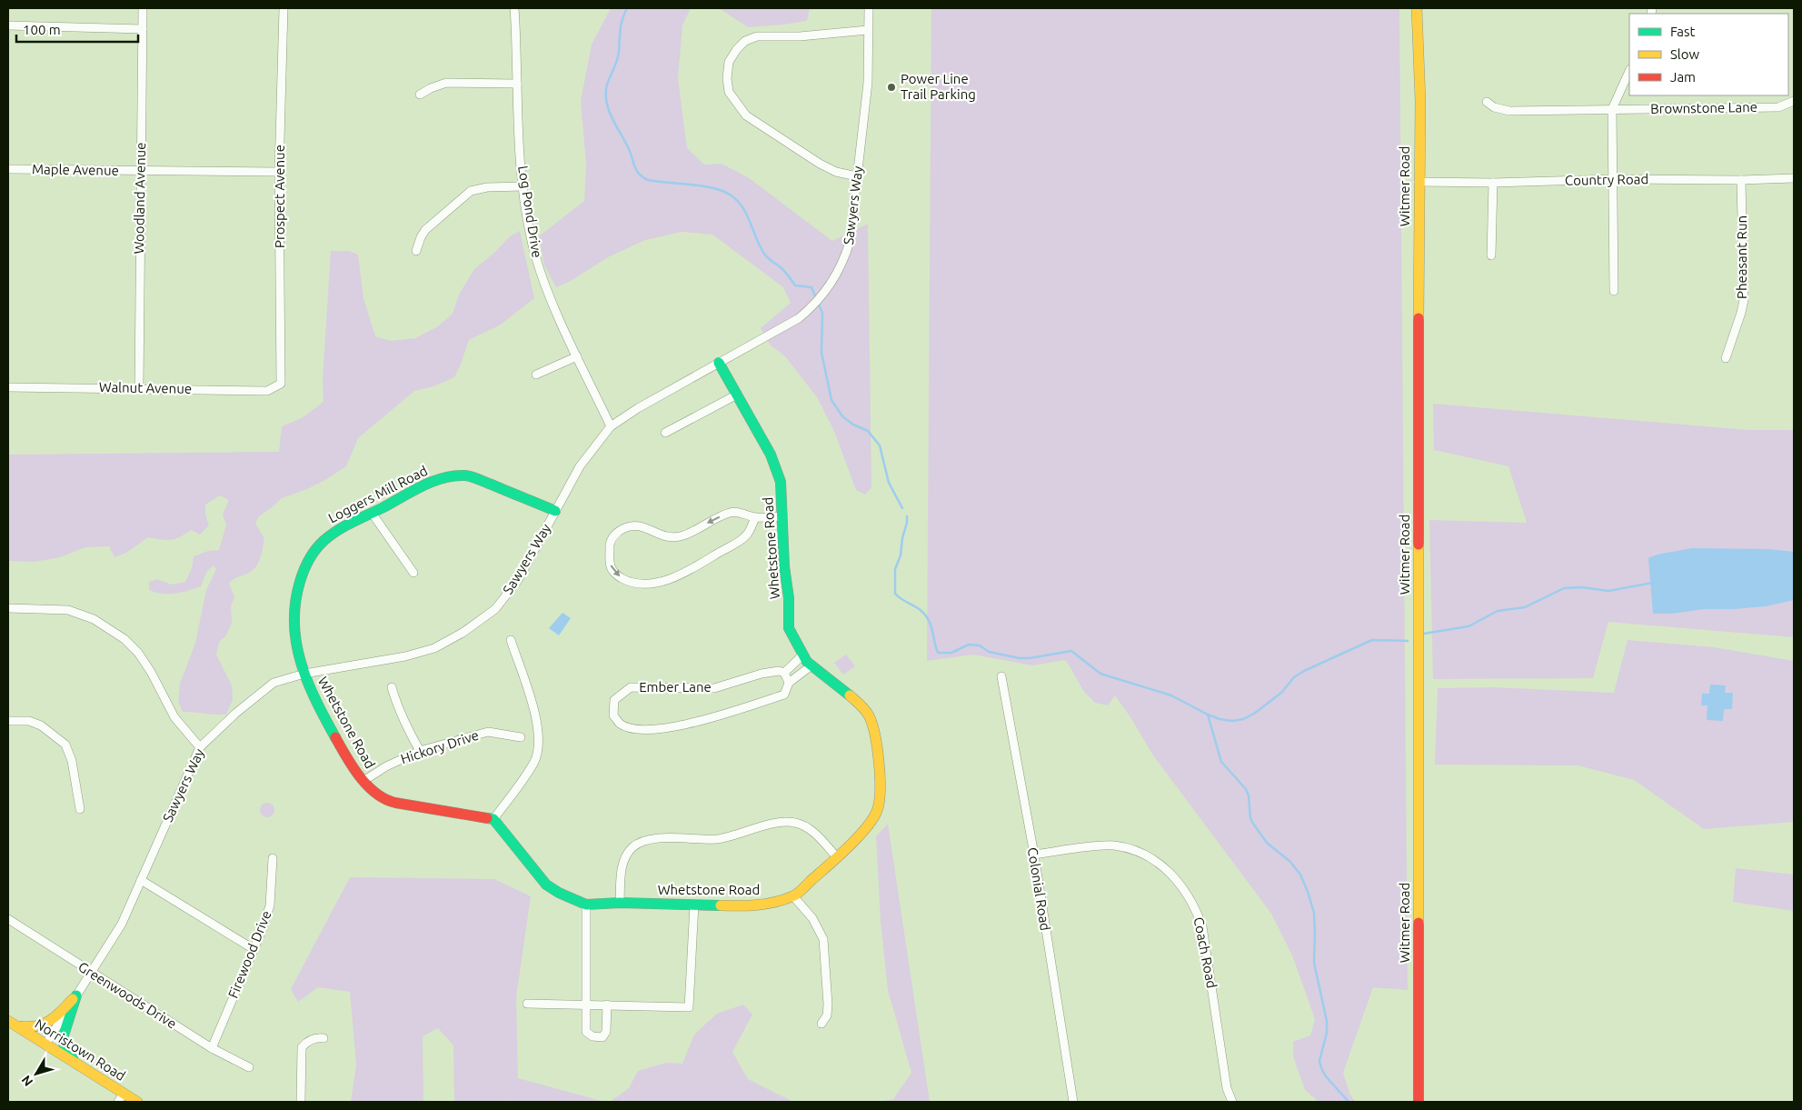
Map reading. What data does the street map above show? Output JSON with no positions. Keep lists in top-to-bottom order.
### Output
{
  "streets": {
    "street": [
      "Brownstone Lane",
      "Maple Avenue",
      "Country Road",
      "Witmer Road",
      "Prospect Avenue",
      "Woodland Avenue",
      "Sawyers Way",
      "Log Pond Drive",
      "Pheasant Run",
      "Walnut Avenue",
      "Loggers Mill Road",
      "Whetstone Road",
      "Ember Lane",
      "Hickory Drive",
      "Colonial Road",
      "Coach Road",
      "Firewood Drive",
      "Greenwoods Drive",
      "Norristown Road"
    ]
  },
  "crossings": [
    ["Maple Avenue", "Prospect Avenue"],
    ["Maple Avenue", "Woodland Avenue"],
    ["Country Road", "Witmer Road"],
    ["Country Road", "Pheasant Run"],
    ["Prospect Avenue", "Walnut Avenue"],
    ["Woodland Avenue", "Walnut Avenue"],
    ["Sawyers Way", "Log Pond Drive"],
    ["Sawyers Way", "Loggers Mill Road"],
    ["Sawyers Way", "Whetstone Road"],
    ["Sawyers Way", "Greenwoods Drive"],
    ["Sawyers Way", "Norristown Road"],
    ["Loggers Mill Road", "Whetstone Road"],
    ["Whetstone Road", "Ember Lane"],
    ["Whetstone Road", "Hickory Drive"],
    ["Colonial Road", "Coach Road"],
    ["Firewood Drive", "Greenwoods Drive"]
  ],
  "places": ["Power Line Trail Parking"],
  "legend": ["Fast", "Slow", "Jam"],
  "scale_bar": "100 m",
  "north": "bottom left"
}
